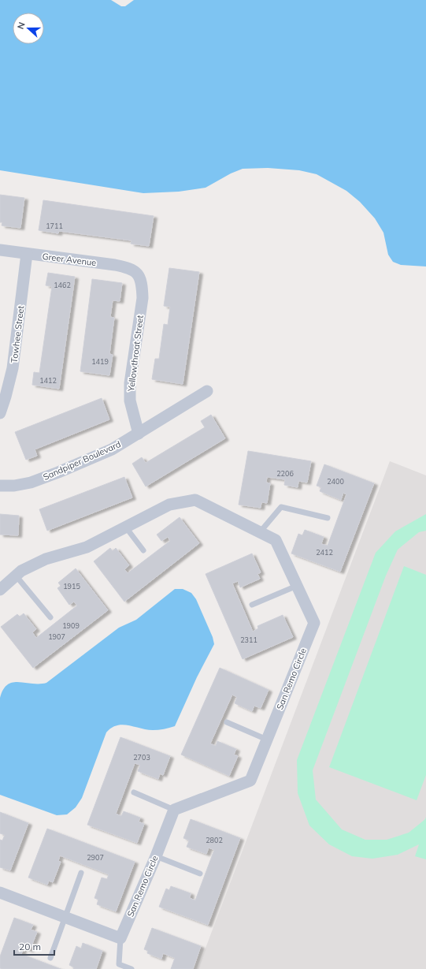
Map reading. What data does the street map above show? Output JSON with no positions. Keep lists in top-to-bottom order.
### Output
{
  "streets": {
    "street": [
      "Greer Avenue",
      "Towhee Street",
      "Yellowthroat Street",
      "Sandpiper Boulevard",
      "San Remo Circle"
    ]
  },
  "crossings": [
    ["Greer Avenue", "Towhee Street"],
    ["Greer Avenue", "Yellowthroat Street"],
    ["Yellowthroat Street", "Sandpiper Boulevard"]
  ],
  "house_numbers": [
    "1711",
    "1462",
    "1419",
    "1412",
    "2206",
    "2400",
    "2412",
    "1915",
    "1909",
    "1907",
    "2311",
    "2703",
    "2802",
    "2907"
  ],
  "scale_bar": "20 m",
  "north": "left"
}
